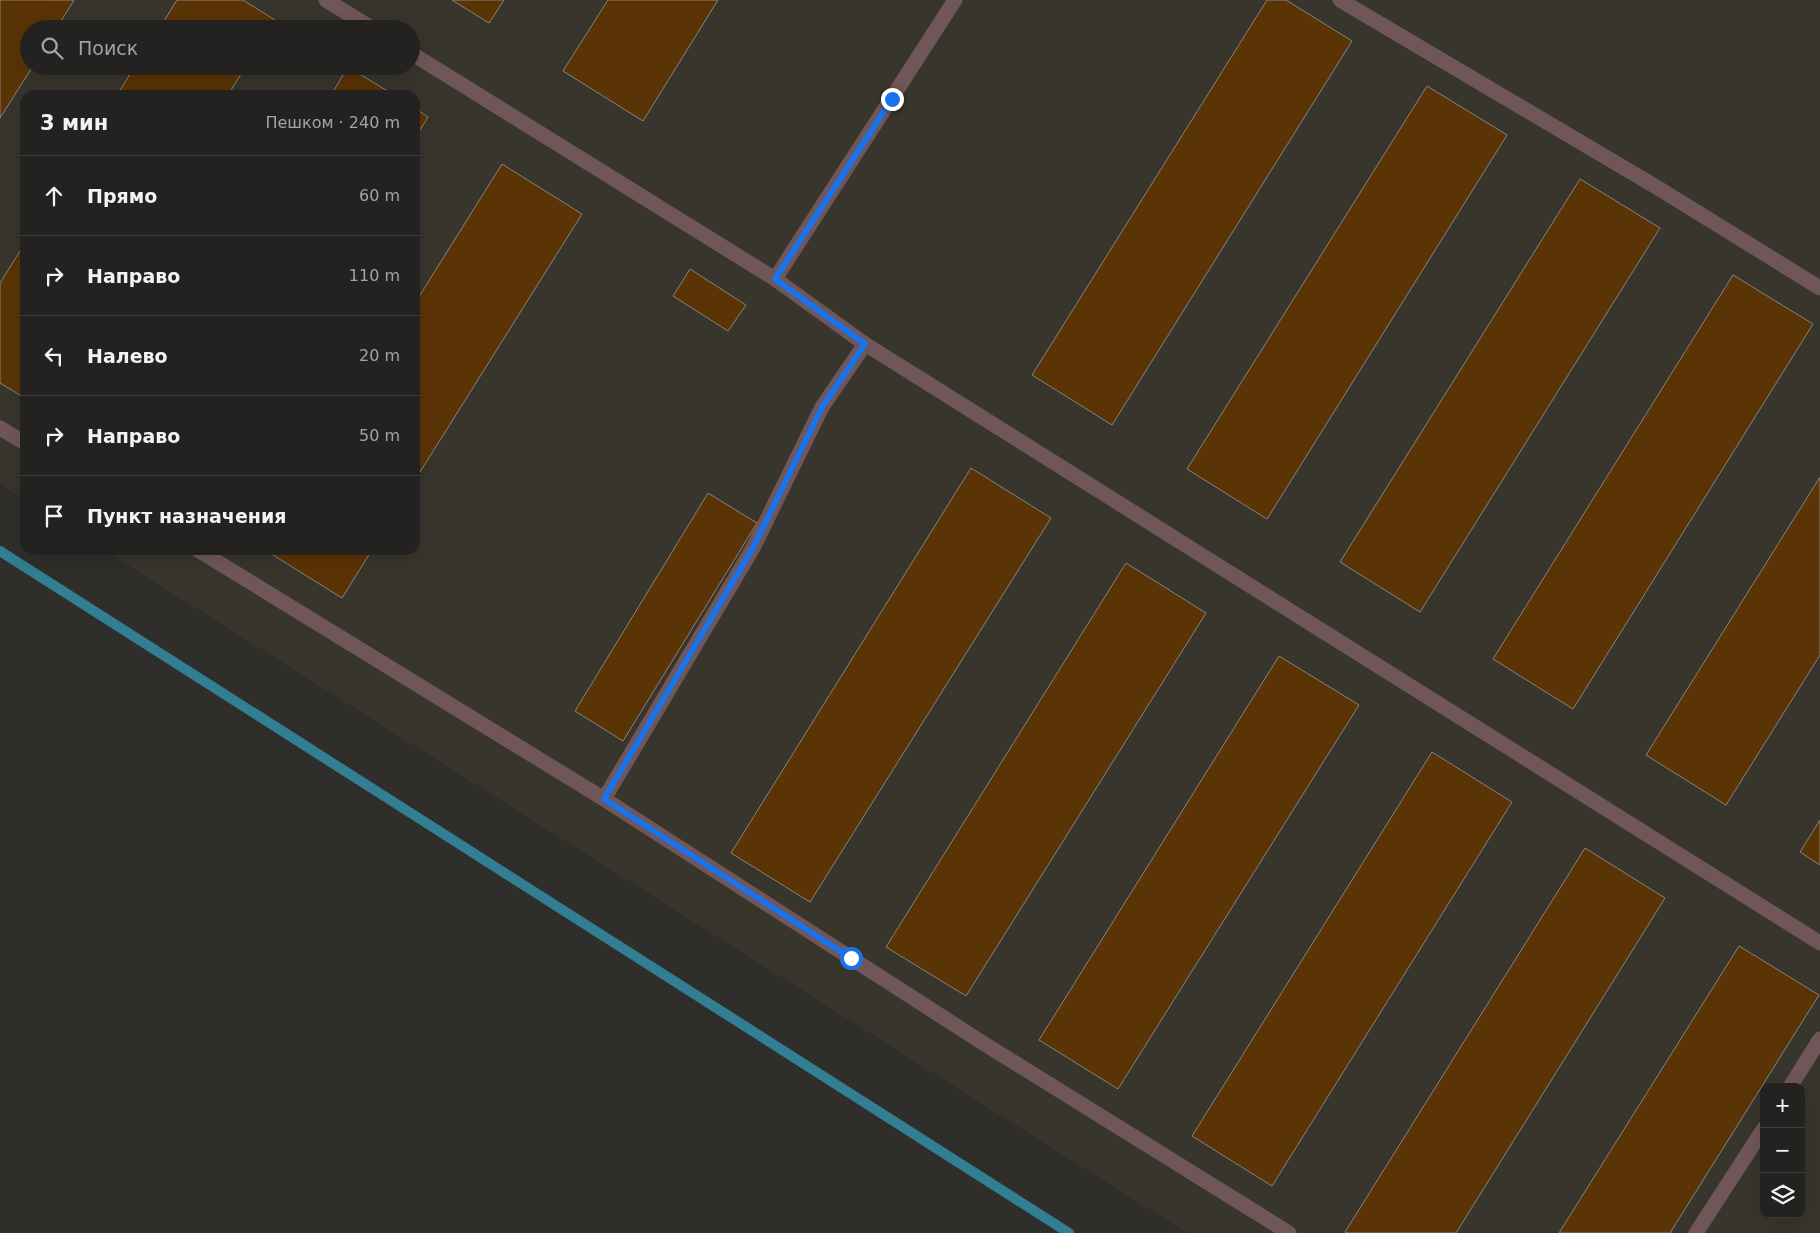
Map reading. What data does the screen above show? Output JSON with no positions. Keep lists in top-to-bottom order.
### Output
{
  "page": {
    "search": "Поиск",
    "heading": ["3 мин", "Пешком · 240 m"],
    "list": [
      ["Прямо", "60 m"],
      ["Направо", "110 m"],
      ["Налево", "20 m"],
      ["Направо", "50 m"],
      "Пункт назначения"
    ],
    "map_buttons": ["+", "−"]
  }
}
